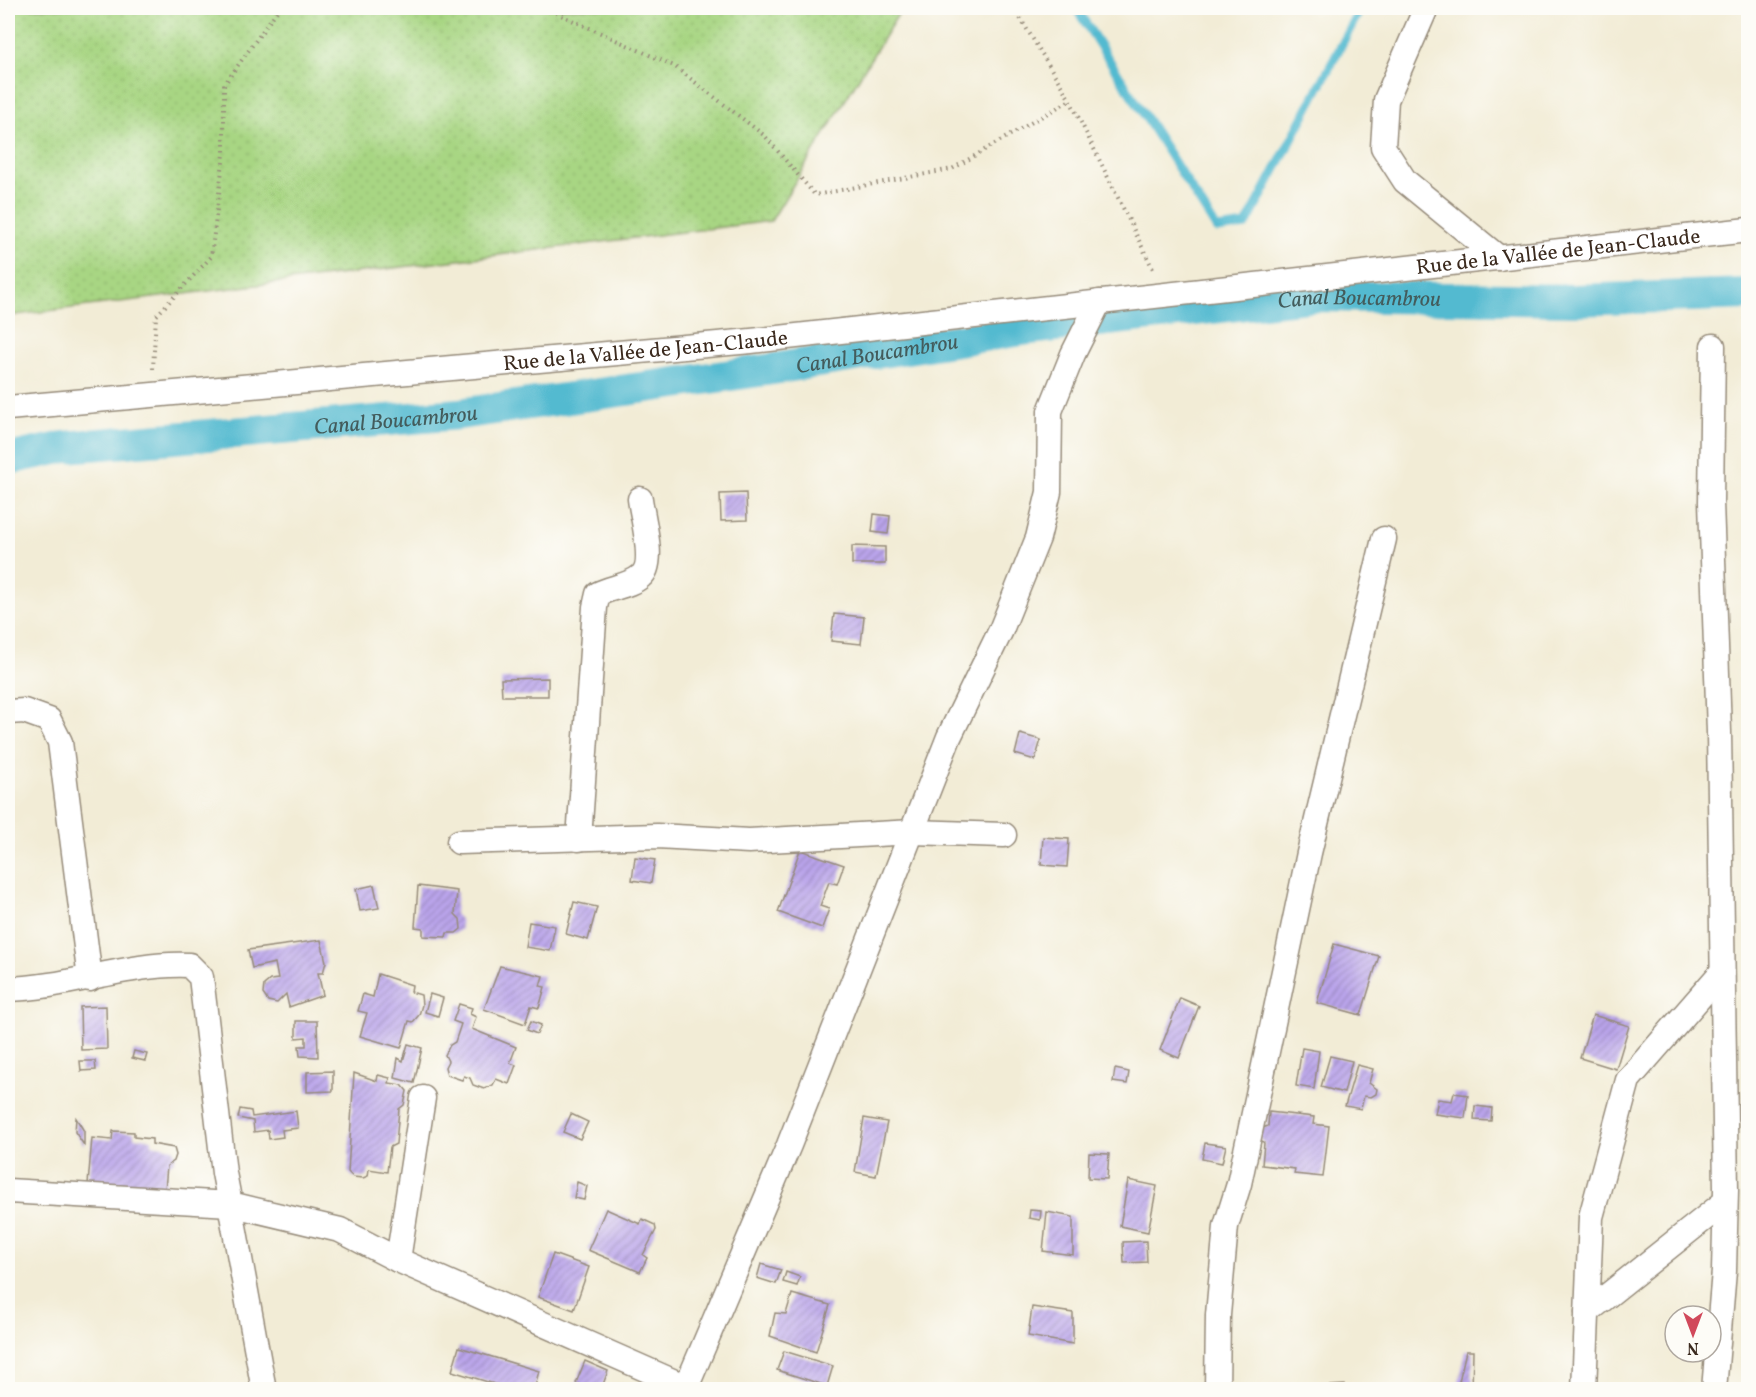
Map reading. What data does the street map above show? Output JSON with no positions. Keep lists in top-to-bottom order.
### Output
{
  "streets": {
    "street": ["Rue de la Vallée de Jean-Claude"]
  },
  "water": ["Canal Boucambrou"],
  "north": "bottom"
}
